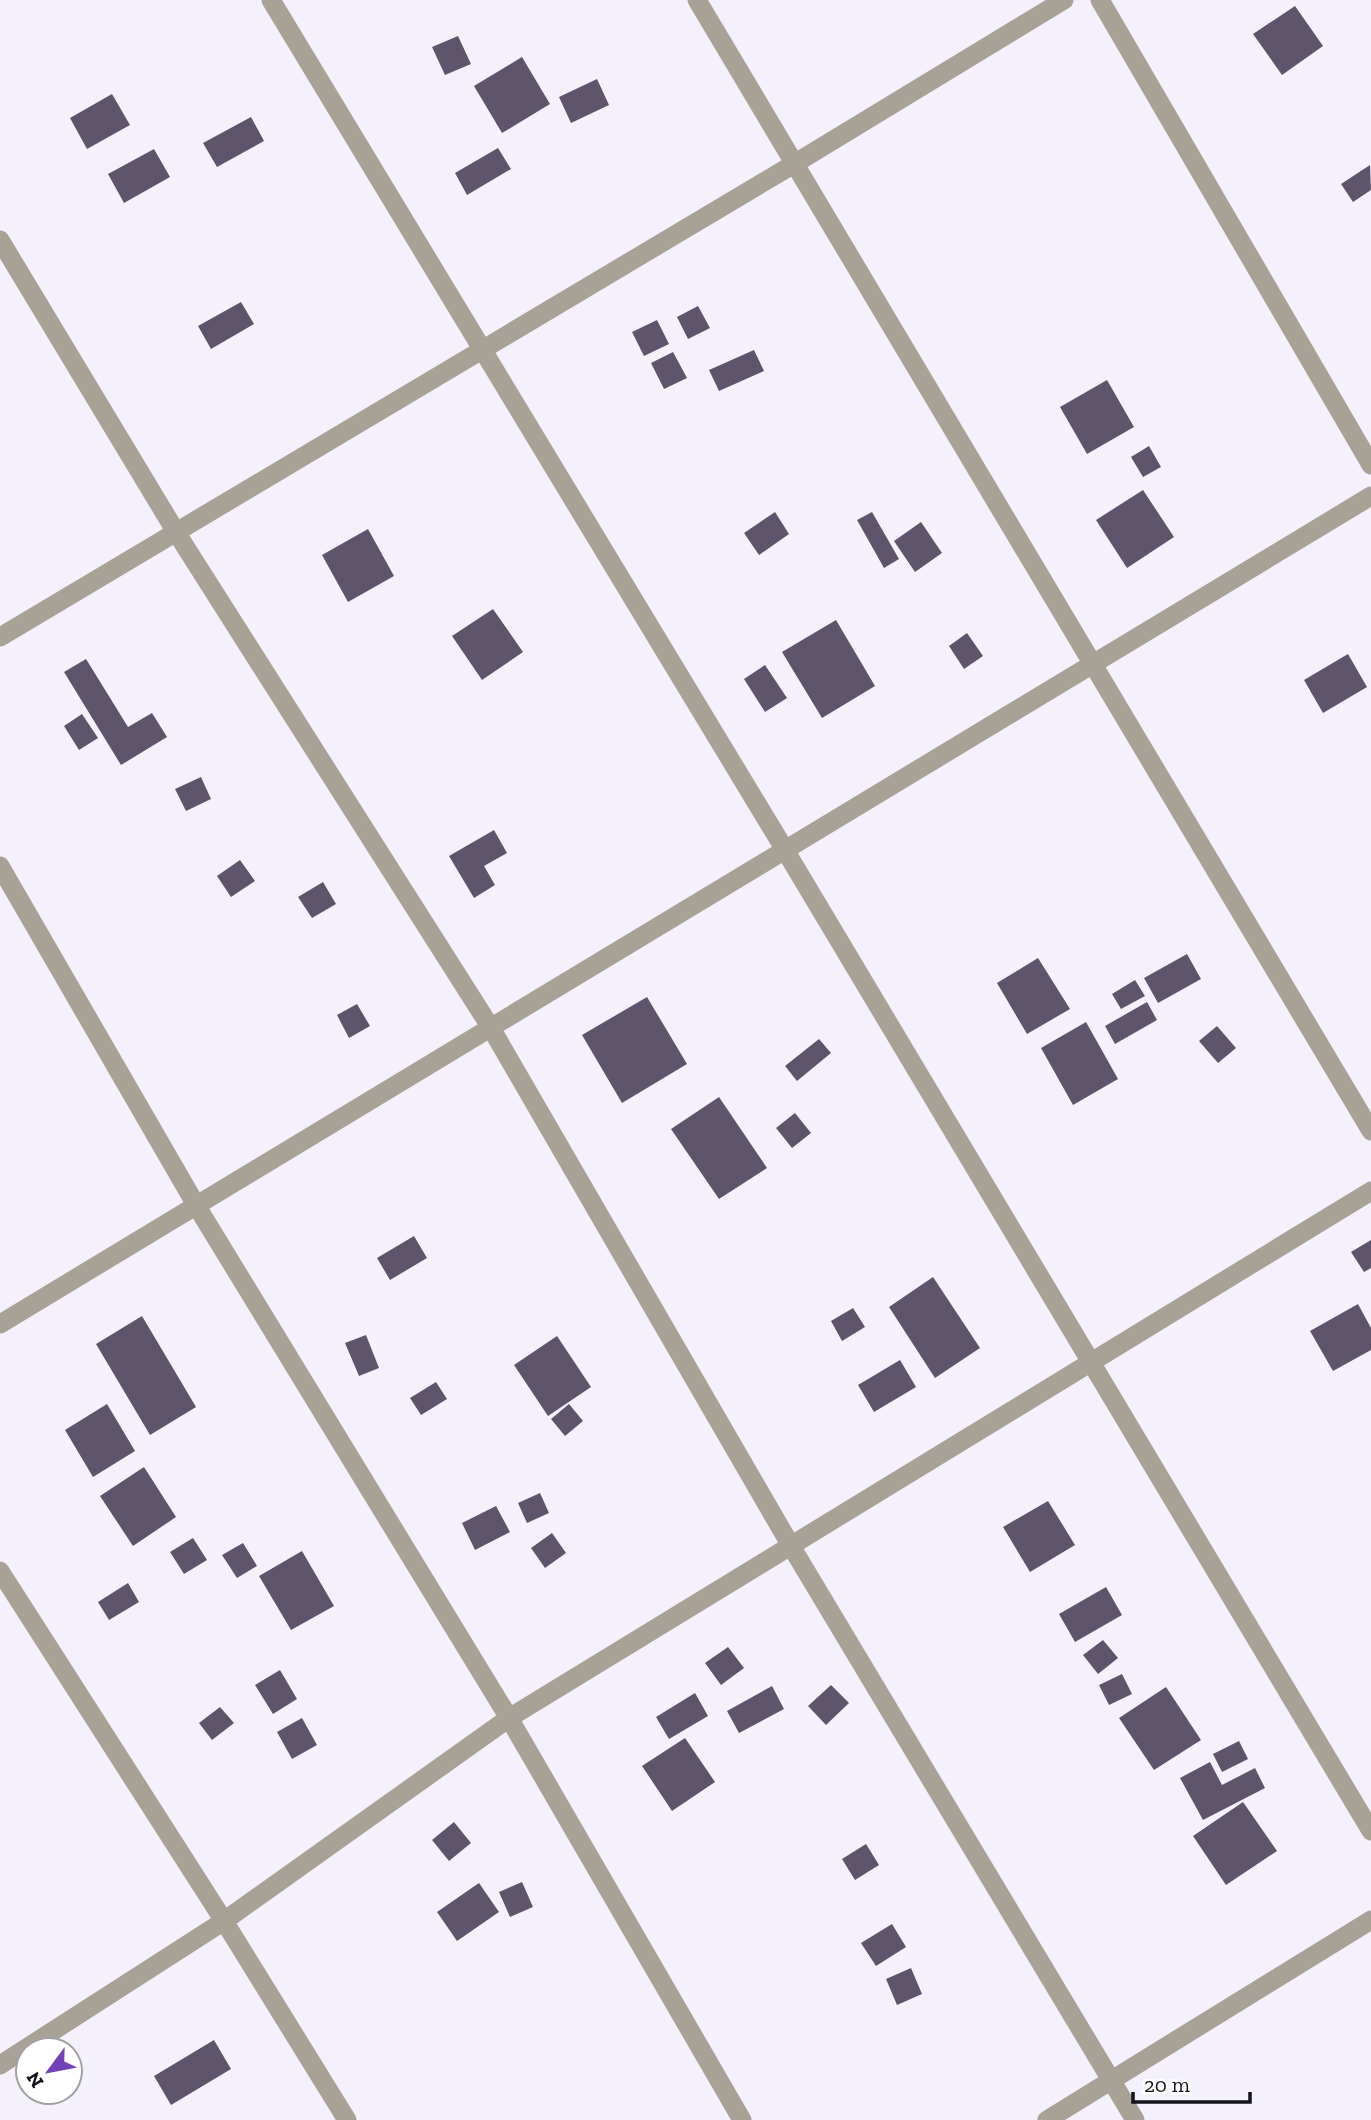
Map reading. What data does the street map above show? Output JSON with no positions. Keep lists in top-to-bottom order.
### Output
{
  "scale_bar": "20 m",
  "north": "bottom left"
}
